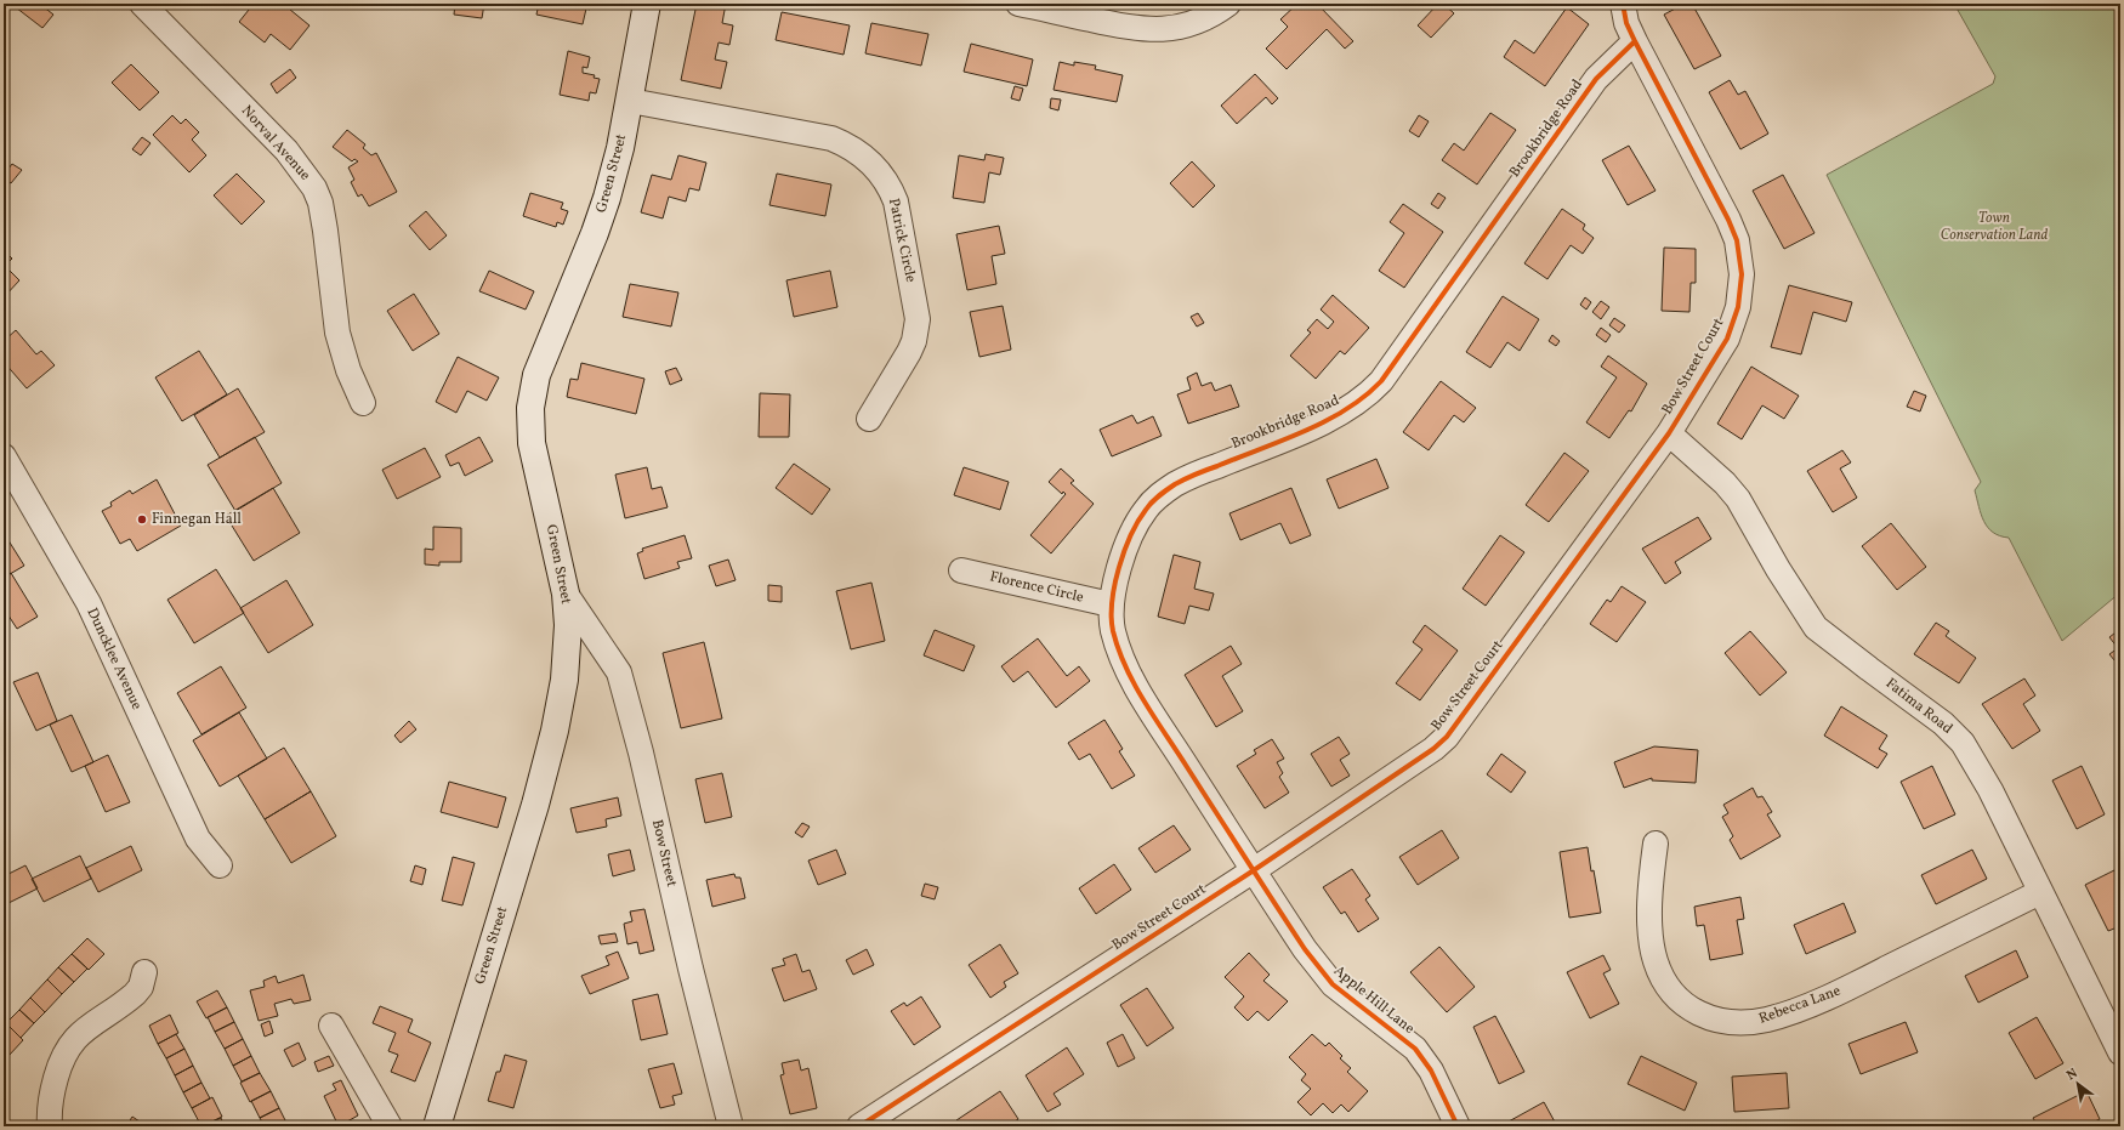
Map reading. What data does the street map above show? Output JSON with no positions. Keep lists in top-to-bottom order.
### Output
{
  "streets": {
    "street": [
      "Brookbridge Road",
      "Norval Avenue",
      "Green Street",
      "Patrick Circle",
      "Bow Street Court",
      "Florence Circle",
      "Duncklee Avenue",
      "Fatima Road",
      "Bow Street",
      "Apple Hill Lane",
      "Rebecca Lane"
    ]
  },
  "crossings": [
    ["Brookbridge Road", "Bow Street Court"],
    ["Brookbridge Road", "Florence Circle"],
    ["Brookbridge Road", "Apple Hill Lane"],
    ["Green Street", "Patrick Circle"],
    ["Green Street", "Bow Street"],
    ["Bow Street Court", "Fatima Road"],
    ["Bow Street Court", "Apple Hill Lane"],
    ["Fatima Road", "Rebecca Lane"]
  ],
  "parks": ["Town Conservation Land"],
  "places": ["Finnegan Hall"],
  "north": "top left"
}
